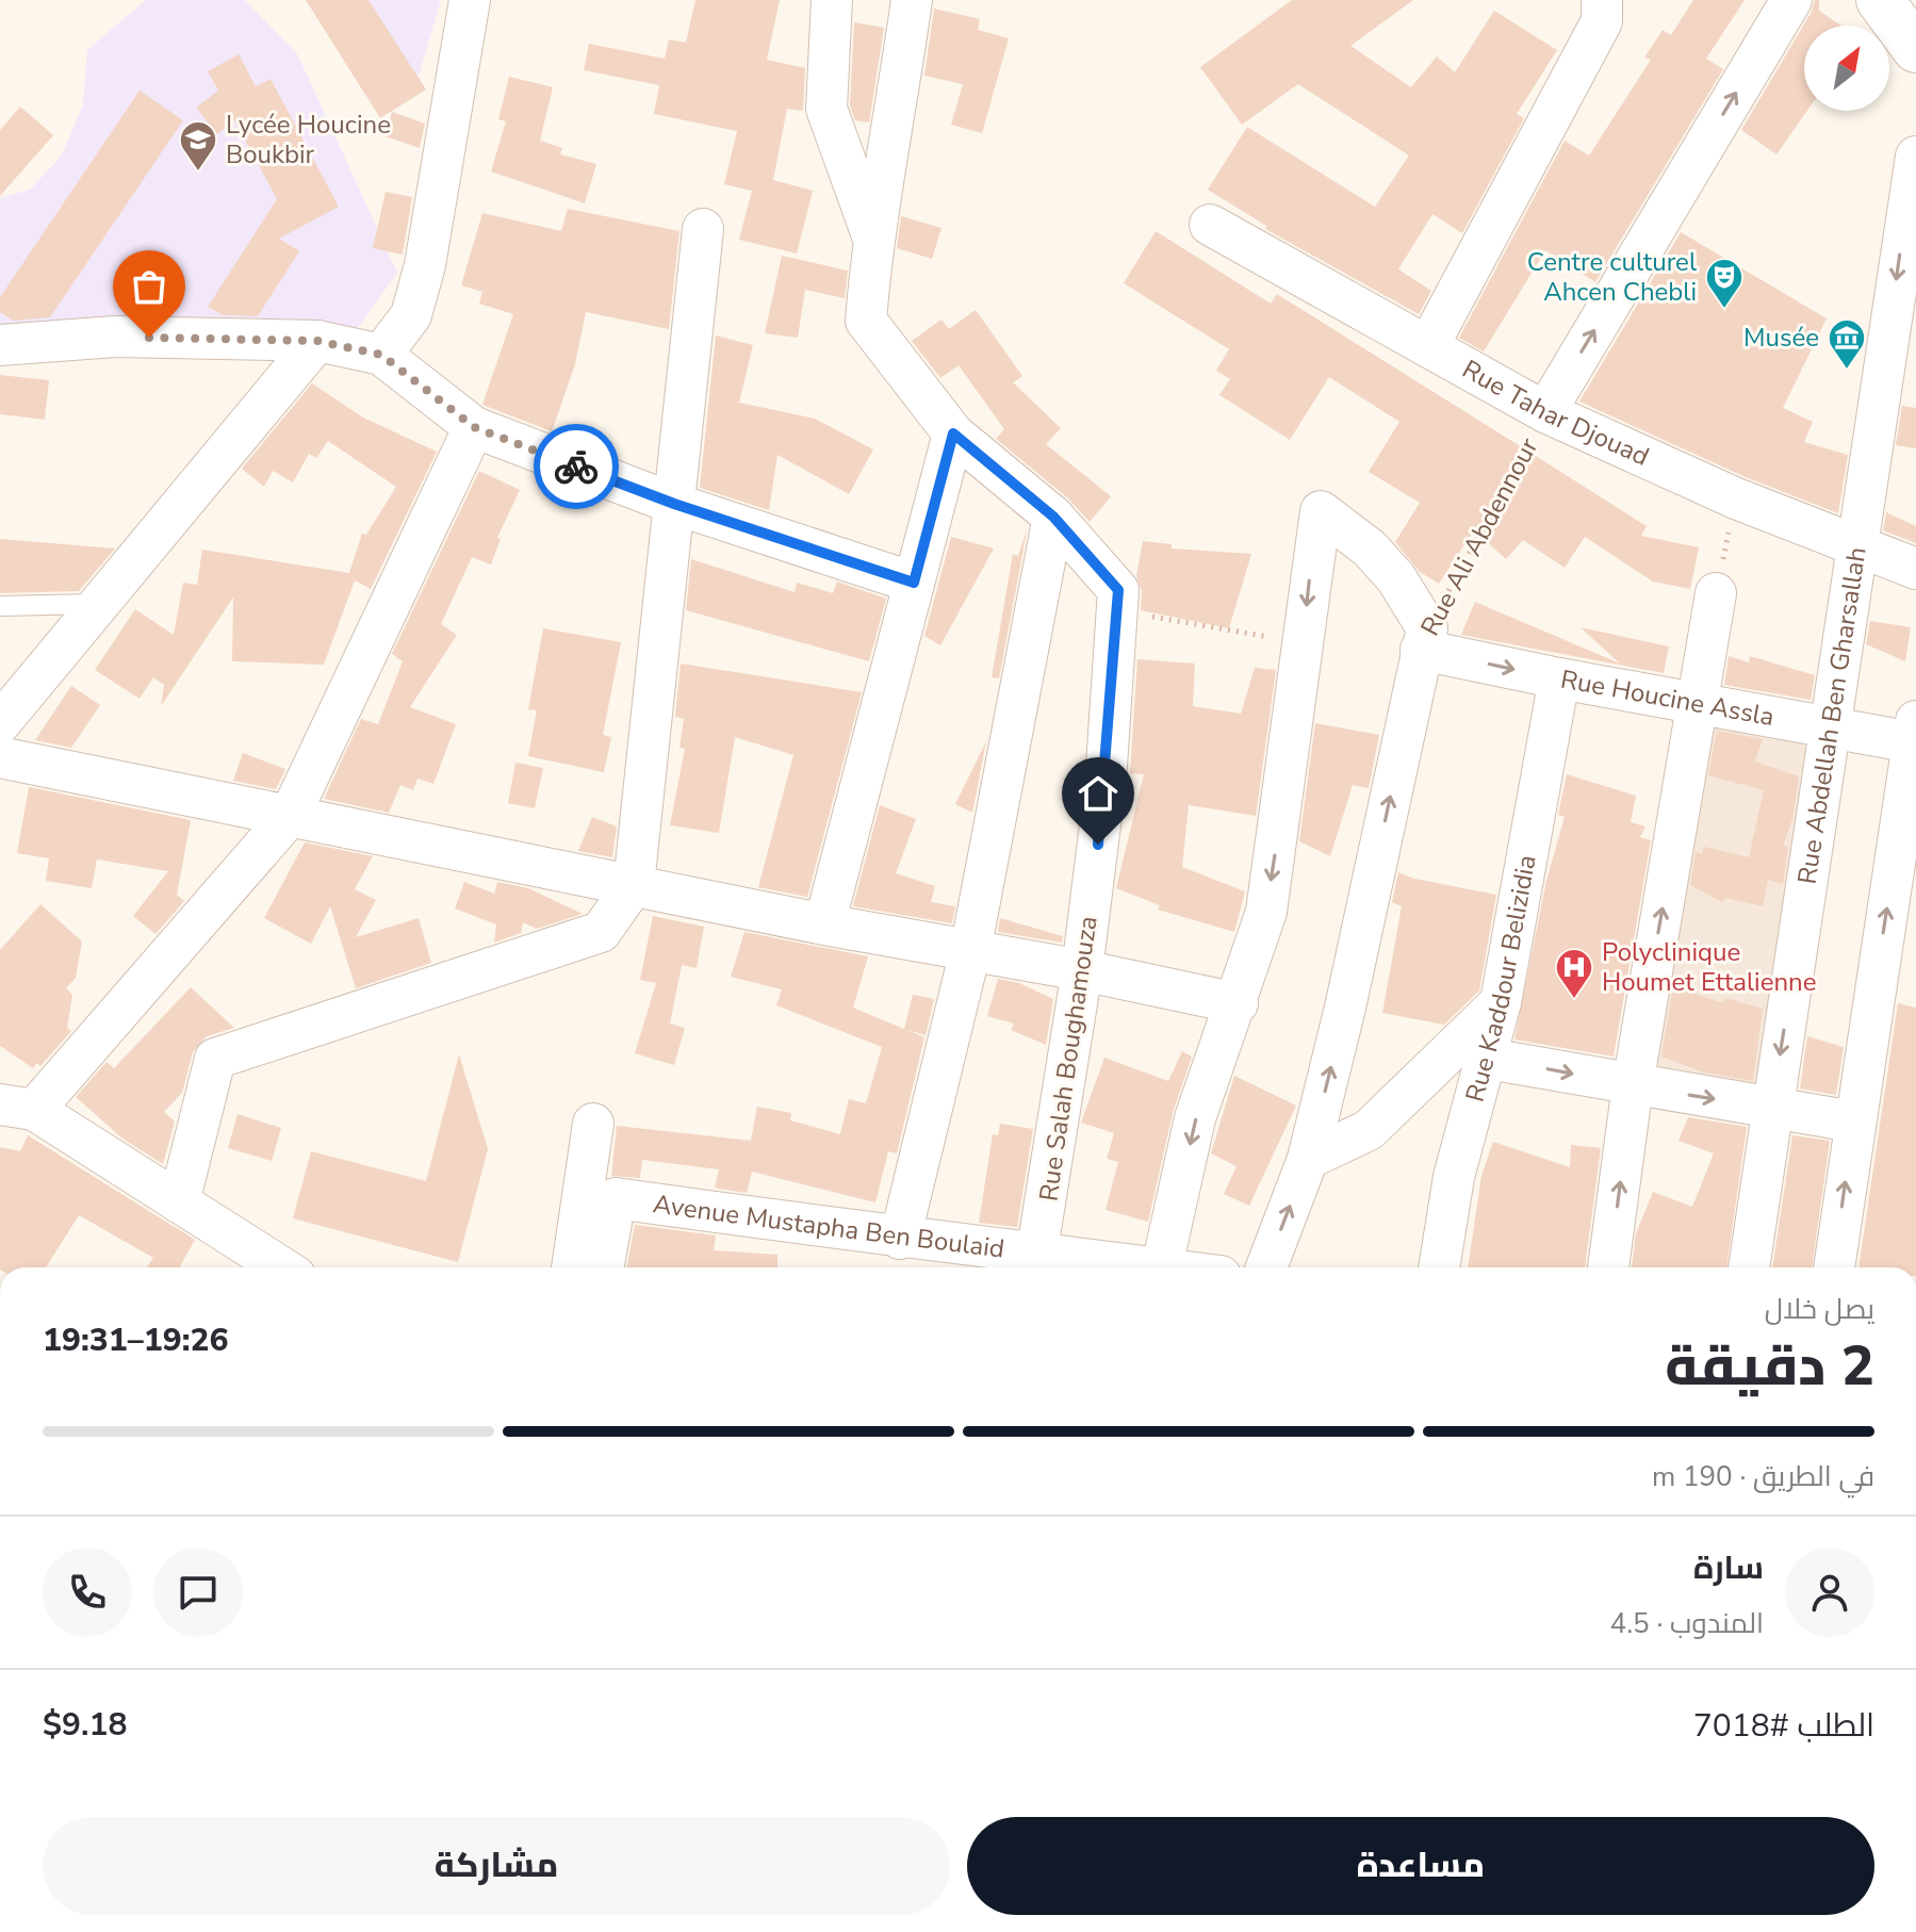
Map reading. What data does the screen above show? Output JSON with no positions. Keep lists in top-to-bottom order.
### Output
{
  "streets": {
    "street": [
      "Rue Tahar Djouad",
      "Rue Ali Abdennour",
      "Rue Houcine Assla",
      "Rue Abdellah Ben Gharsallah",
      "Rue Kaddour Belizidia",
      "Rue Salah Boughamouza",
      "Avenue Mustapha Ben Boulaid"
    ]
  },
  "crossings": [
    ["Rue Tahar Djouad", "Rue Ali Abdennour"],
    ["Rue Tahar Djouad", "Rue Abdellah Ben Gharsallah"],
    ["Rue Ali Abdennour", "Rue Houcine Assla"],
    ["Rue Houcine Assla", "Rue Abdellah Ben Gharsallah"],
    ["Rue Houcine Assla", "Rue Kaddour Belizidia"],
    ["Rue Salah Boughamouza", "Avenue Mustapha Ben Boulaid"]
  ],
  "places": {
    "school or university": ["Lycée Houcine Boukbir"],
    "theatre": ["Centre culturel Ahcen Chebli"],
    "museum": ["Musée"],
    "hospital": ["Polyclinique Houmet Ettalienne"]
  },
  "north": "top right",
  "page": {
    "heading": ["2 دقيقة", "يصل خلال", "19:26–19:31"],
    "panel": [
      "سارة",
      "المندوب · 4.5",
      "الطلب #7018",
      "$9.18"
    ],
    "bar": "في الطريق · 190 m",
    "buttons": ["مساعدة", "مشاركة"]
  }
}
